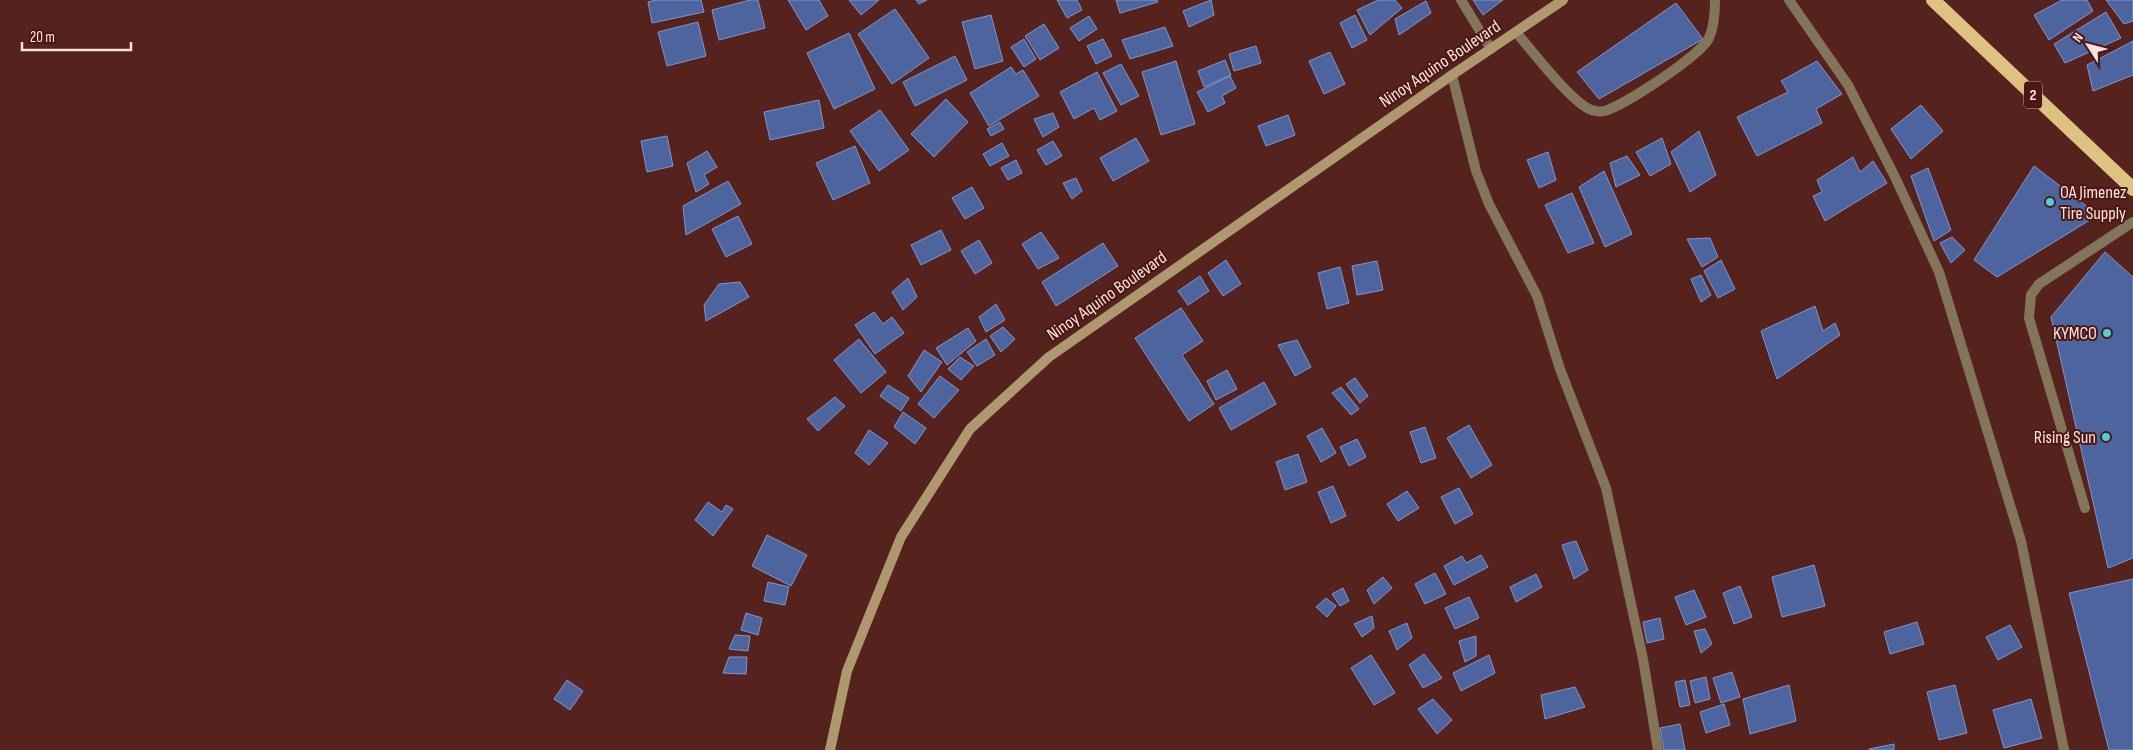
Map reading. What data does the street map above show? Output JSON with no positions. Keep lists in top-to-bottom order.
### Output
{
  "streets": {
    "highway": ["2"],
    "main road": ["Ninoy Aquino Boulevard"]
  },
  "places": ["OA Jimenez Tire Supply", "KYMCO", "Rising Sun"],
  "scale_bar": "20 m",
  "north": "top left"
}
